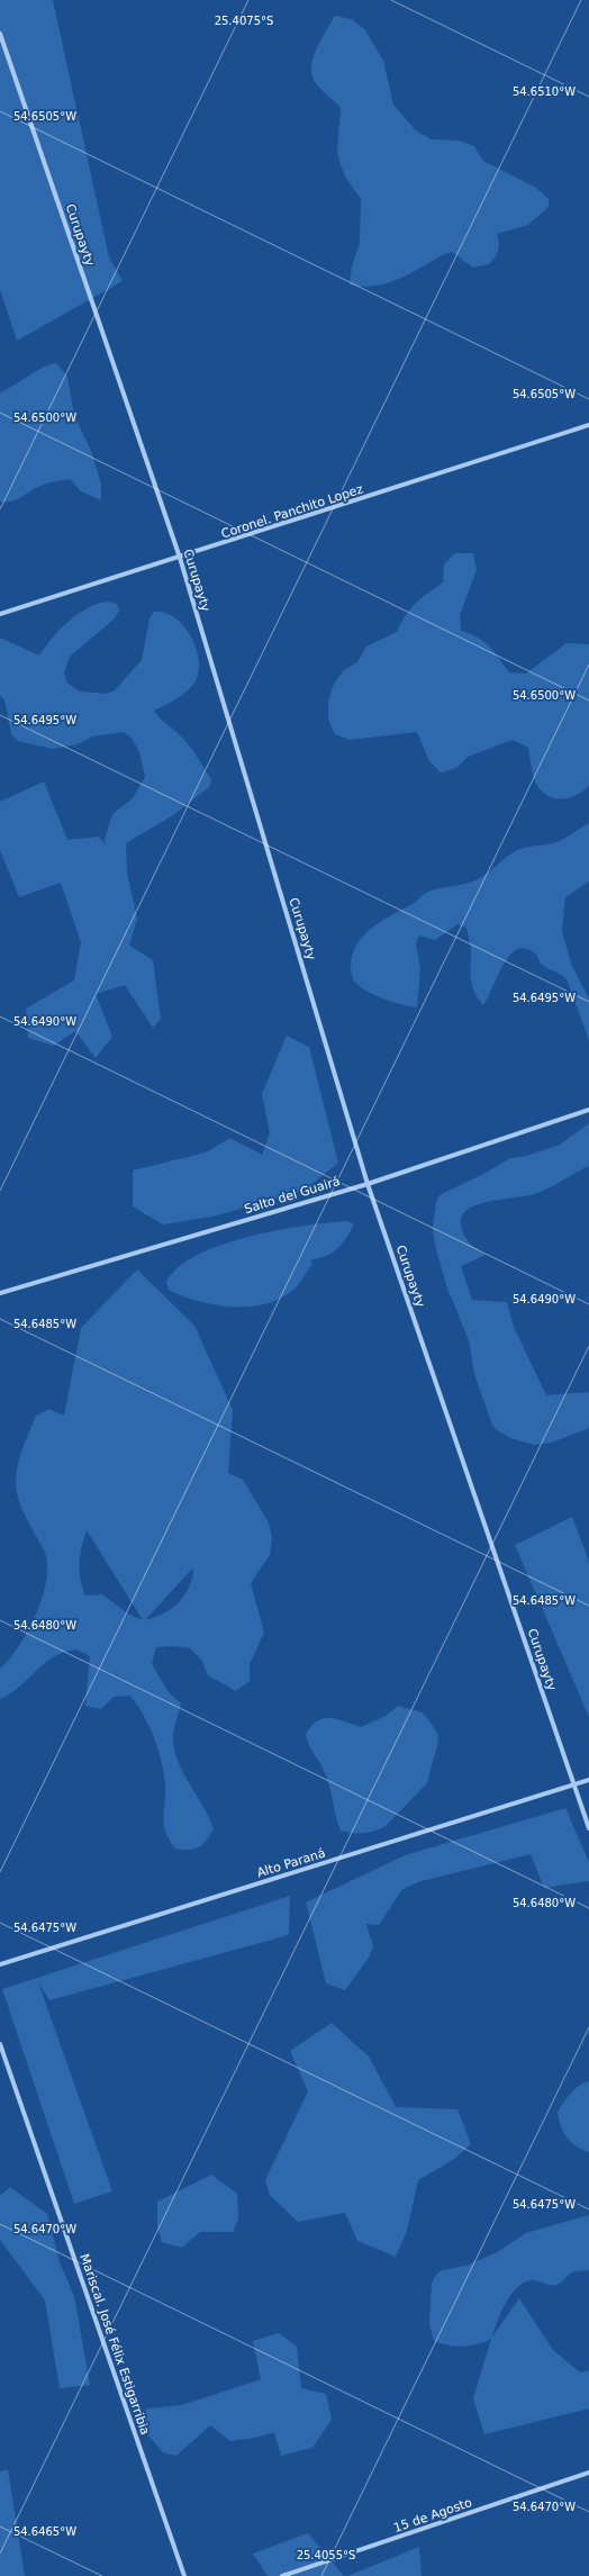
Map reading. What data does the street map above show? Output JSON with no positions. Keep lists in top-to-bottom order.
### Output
{
  "streets": {
    "street": [
      "Curupayty",
      "Coronel. Panchito Lopez",
      "Salto del Guairá",
      "Alto Paraná",
      "Mariscal. José Félix Estigarribia",
      "15 de Agosto"
    ]
  },
  "crossings": [
    ["Curupayty", "Coronel. Panchito Lopez"],
    ["Curupayty", "Salto del Guairá"],
    ["Curupayty", "Alto Paraná"]
  ],
  "coordinates": [
    "25.4075°S",
    "54.6510°W",
    "54.6505°W",
    "54.6500°W",
    "54.6495°W",
    "54.6490°W",
    "54.6485°W",
    "54.6480°W",
    "54.6475°W",
    "54.6470°W",
    "54.6465°W",
    "25.4055°S"
  ]
}
